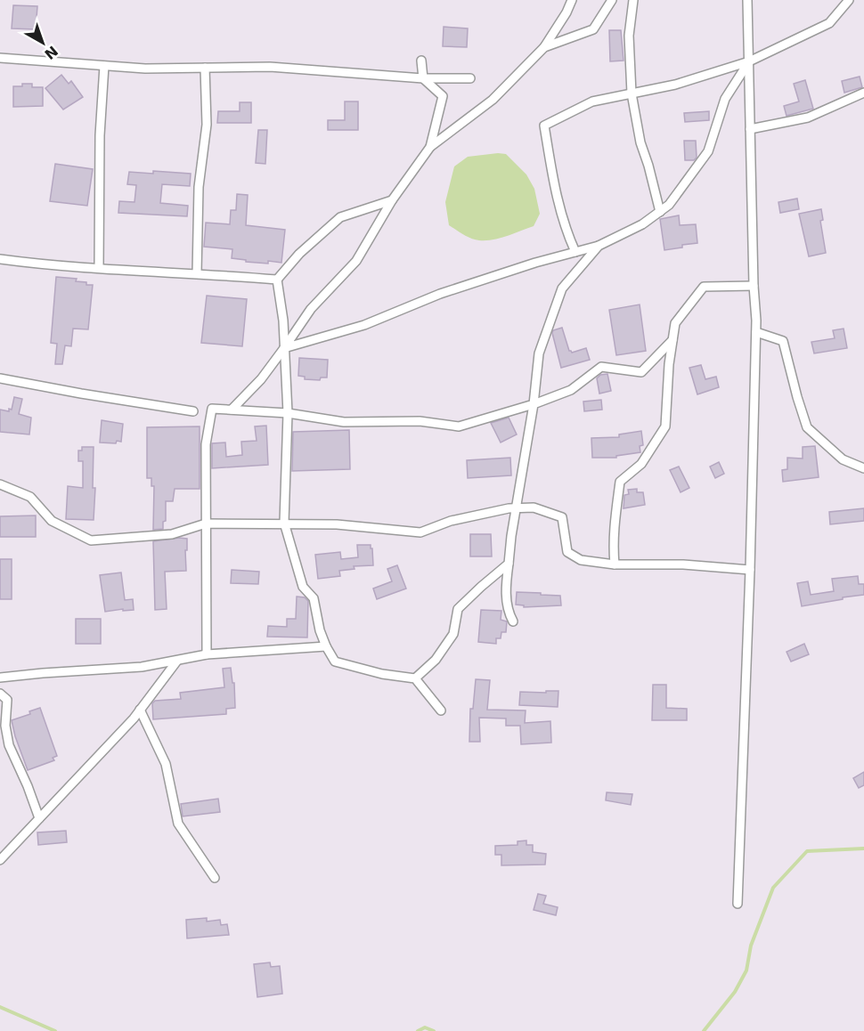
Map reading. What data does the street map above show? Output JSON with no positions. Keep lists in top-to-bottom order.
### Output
{
  "north": "bottom right"
}
